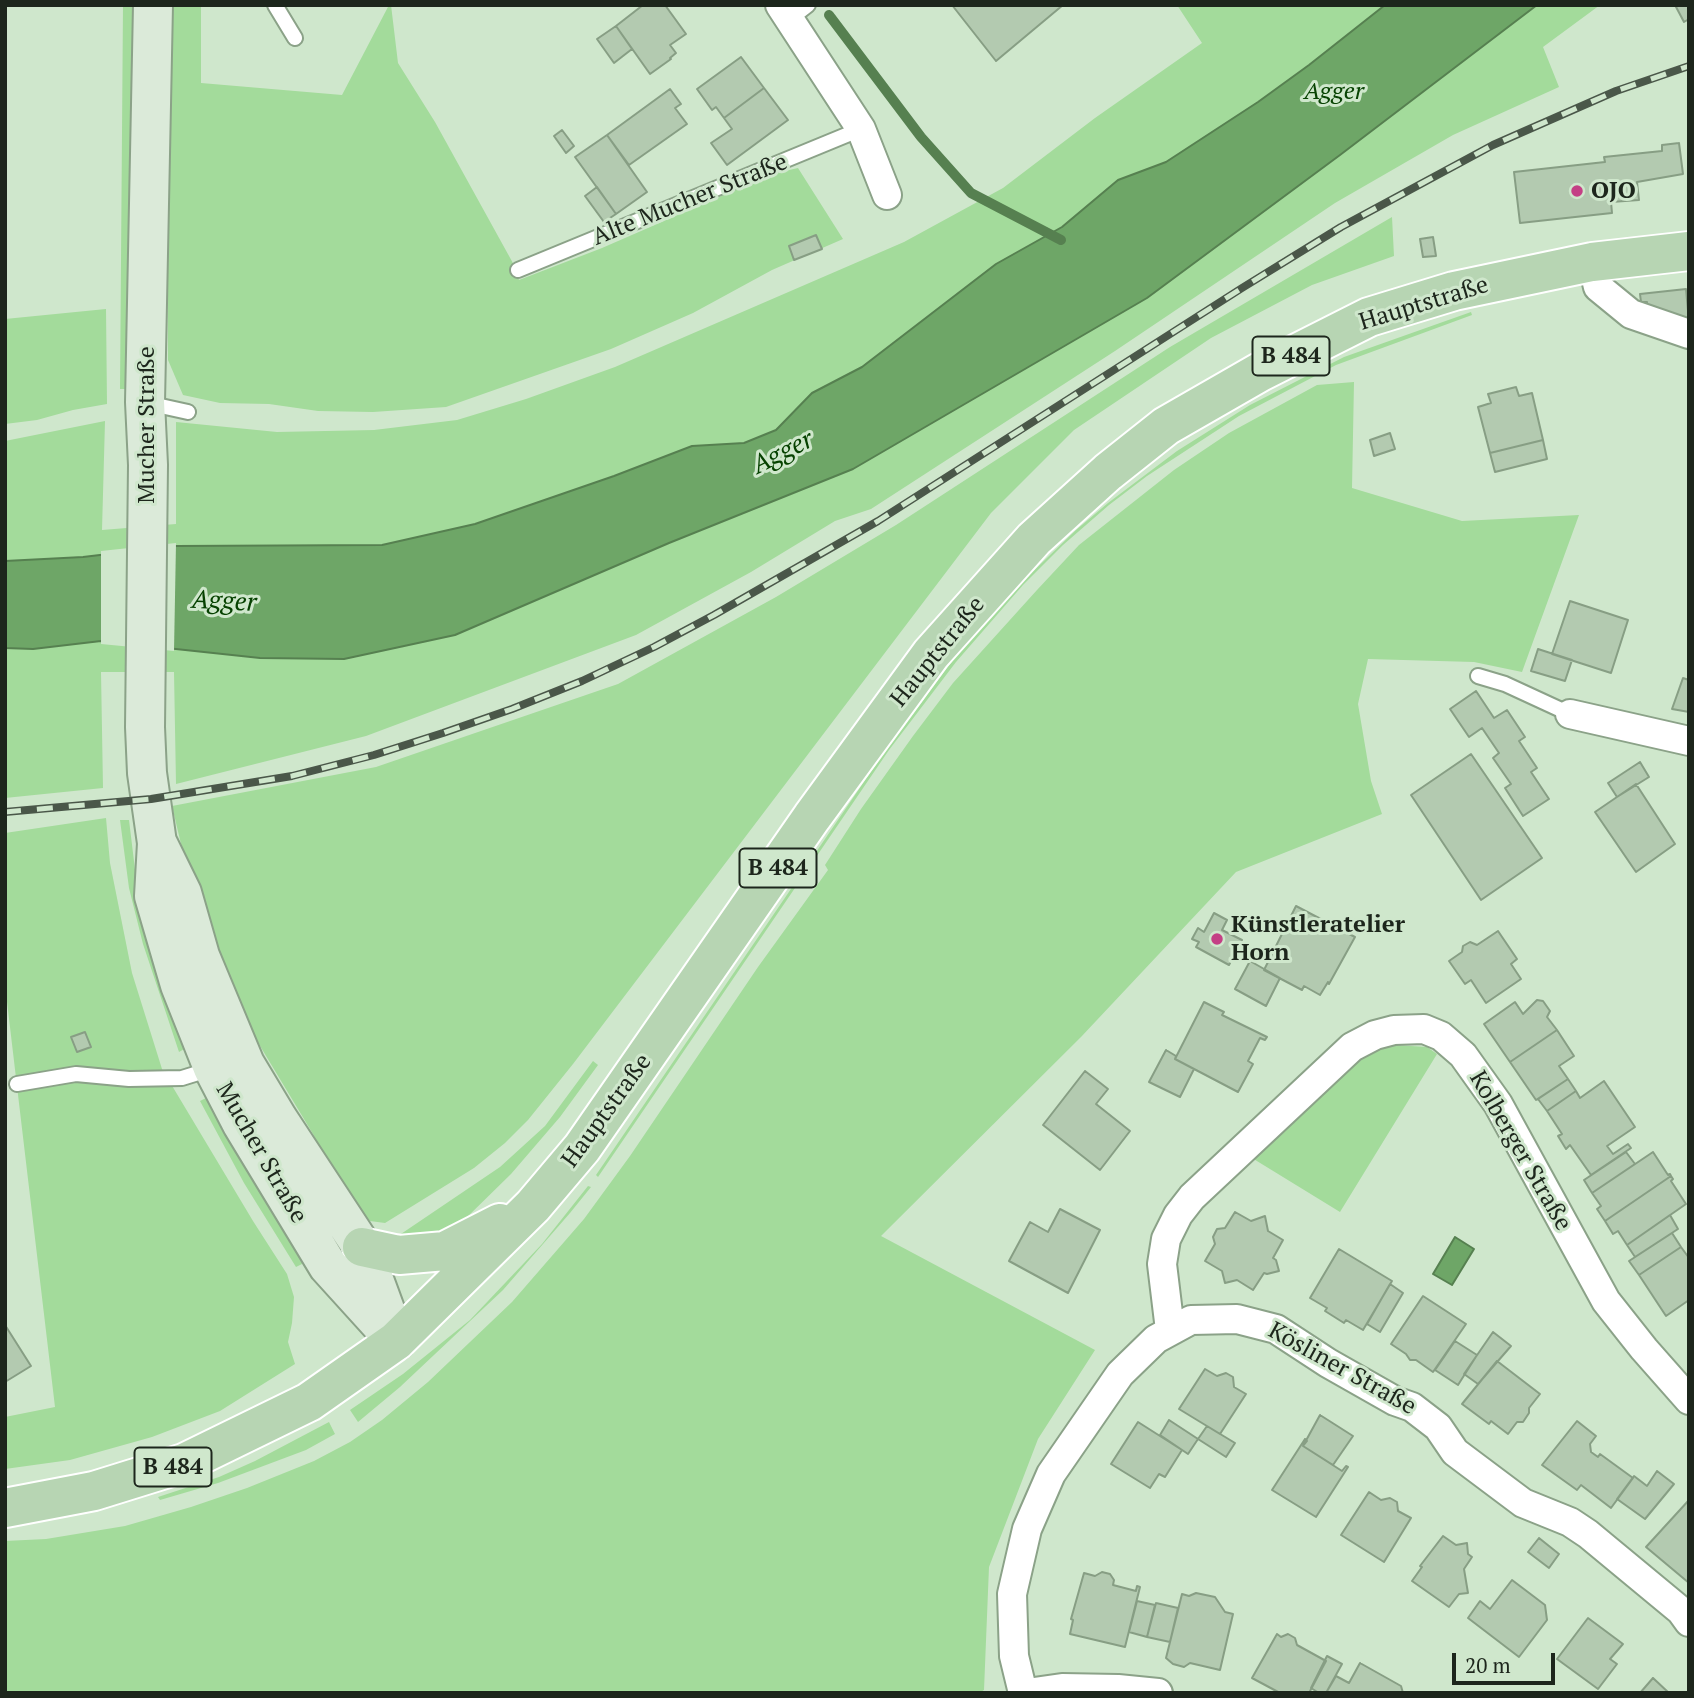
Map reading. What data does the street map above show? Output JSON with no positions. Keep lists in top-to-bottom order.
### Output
{
  "streets": {
    "main road": ["Hauptstraße", "B 484", "Mucher Straße"],
    "street": ["Kolberger Straße", "Kösliner Straße"],
    "lane": ["Alte Mucher Straße"]
  },
  "crossings": [
    ["Hauptstraße", "B 484"],
    ["Hauptstraße", "Mucher Straße"],
    ["B 484", "Mucher Straße"],
    ["Kolberger Straße", "Kösliner Straße"]
  ],
  "water": ["Agger"],
  "parks": ["Agger"],
  "places": ["OJO", "Künstleratelier Horn"],
  "scale_bar": "20 m"
}
